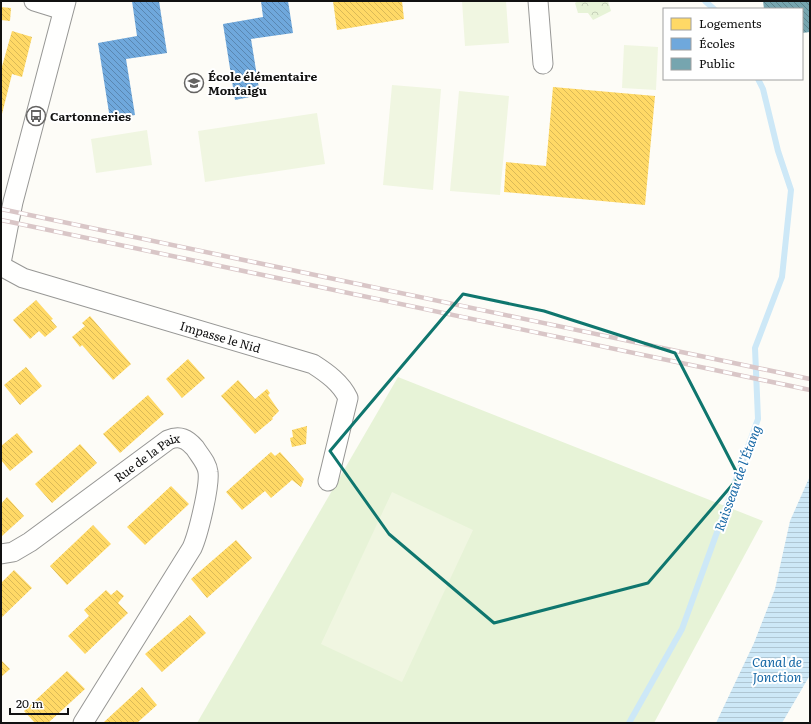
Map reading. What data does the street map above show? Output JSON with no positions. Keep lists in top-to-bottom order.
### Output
{
  "streets": {
    "street": ["Impasse le Nid", "Rue de la Paix"]
  },
  "water": ["Ruisseau de l'Étang", "Canal de Jonction"],
  "places": {
    "school or university": ["École élémentaire Montaigu"],
    "bus stop": ["Cartonneries"]
  },
  "legend": ["Logements", "Écoles", "Public"],
  "scale_bar": "20 m"
}
